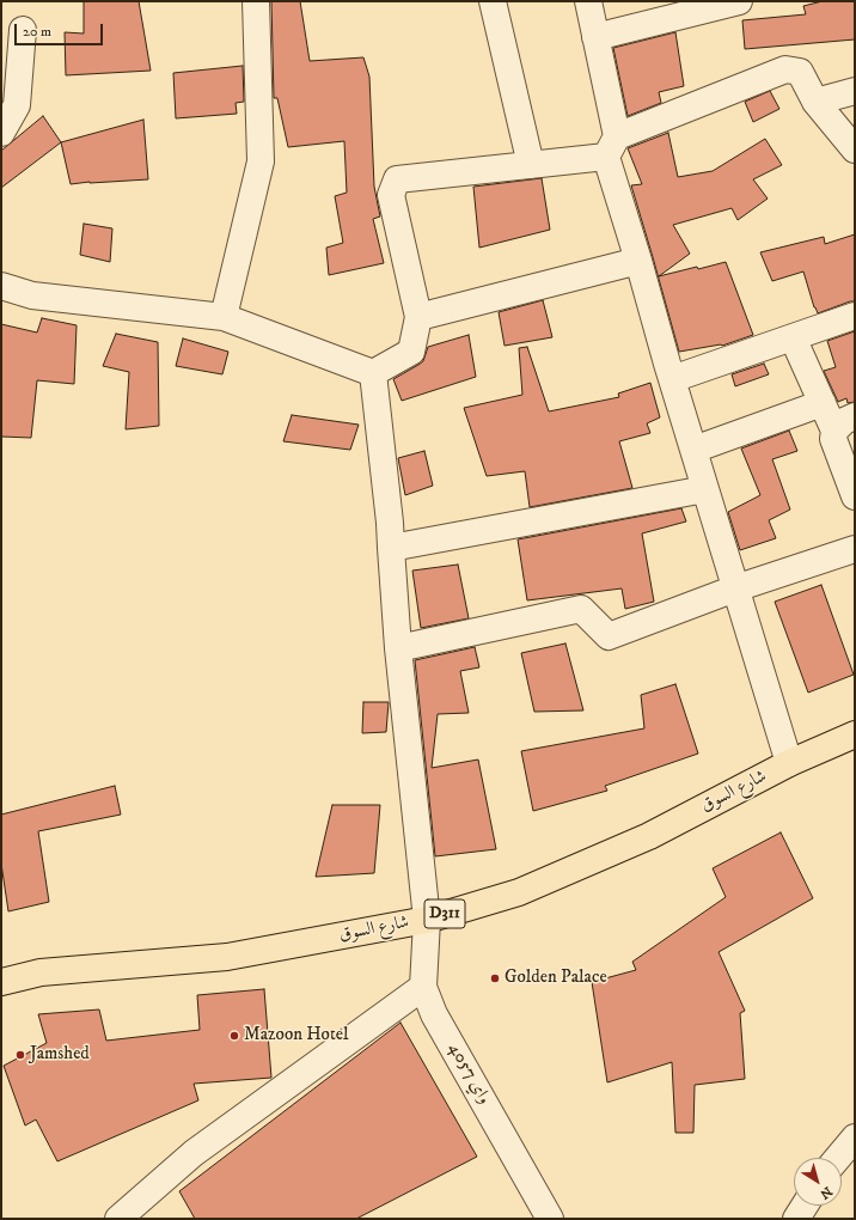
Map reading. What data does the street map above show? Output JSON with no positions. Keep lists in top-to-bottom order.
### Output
{
  "streets": {
    "main road": ["شارع السوق", "D311"],
    "street": ["واي 4057"]
  },
  "crossings": [
    ["شارع السوق", "واي 4057"]
  ],
  "places": ["Golden Palace", "Mazoon Hotel", "Jamshed"],
  "scale_bar": "20 m",
  "north": "bottom right"
}
